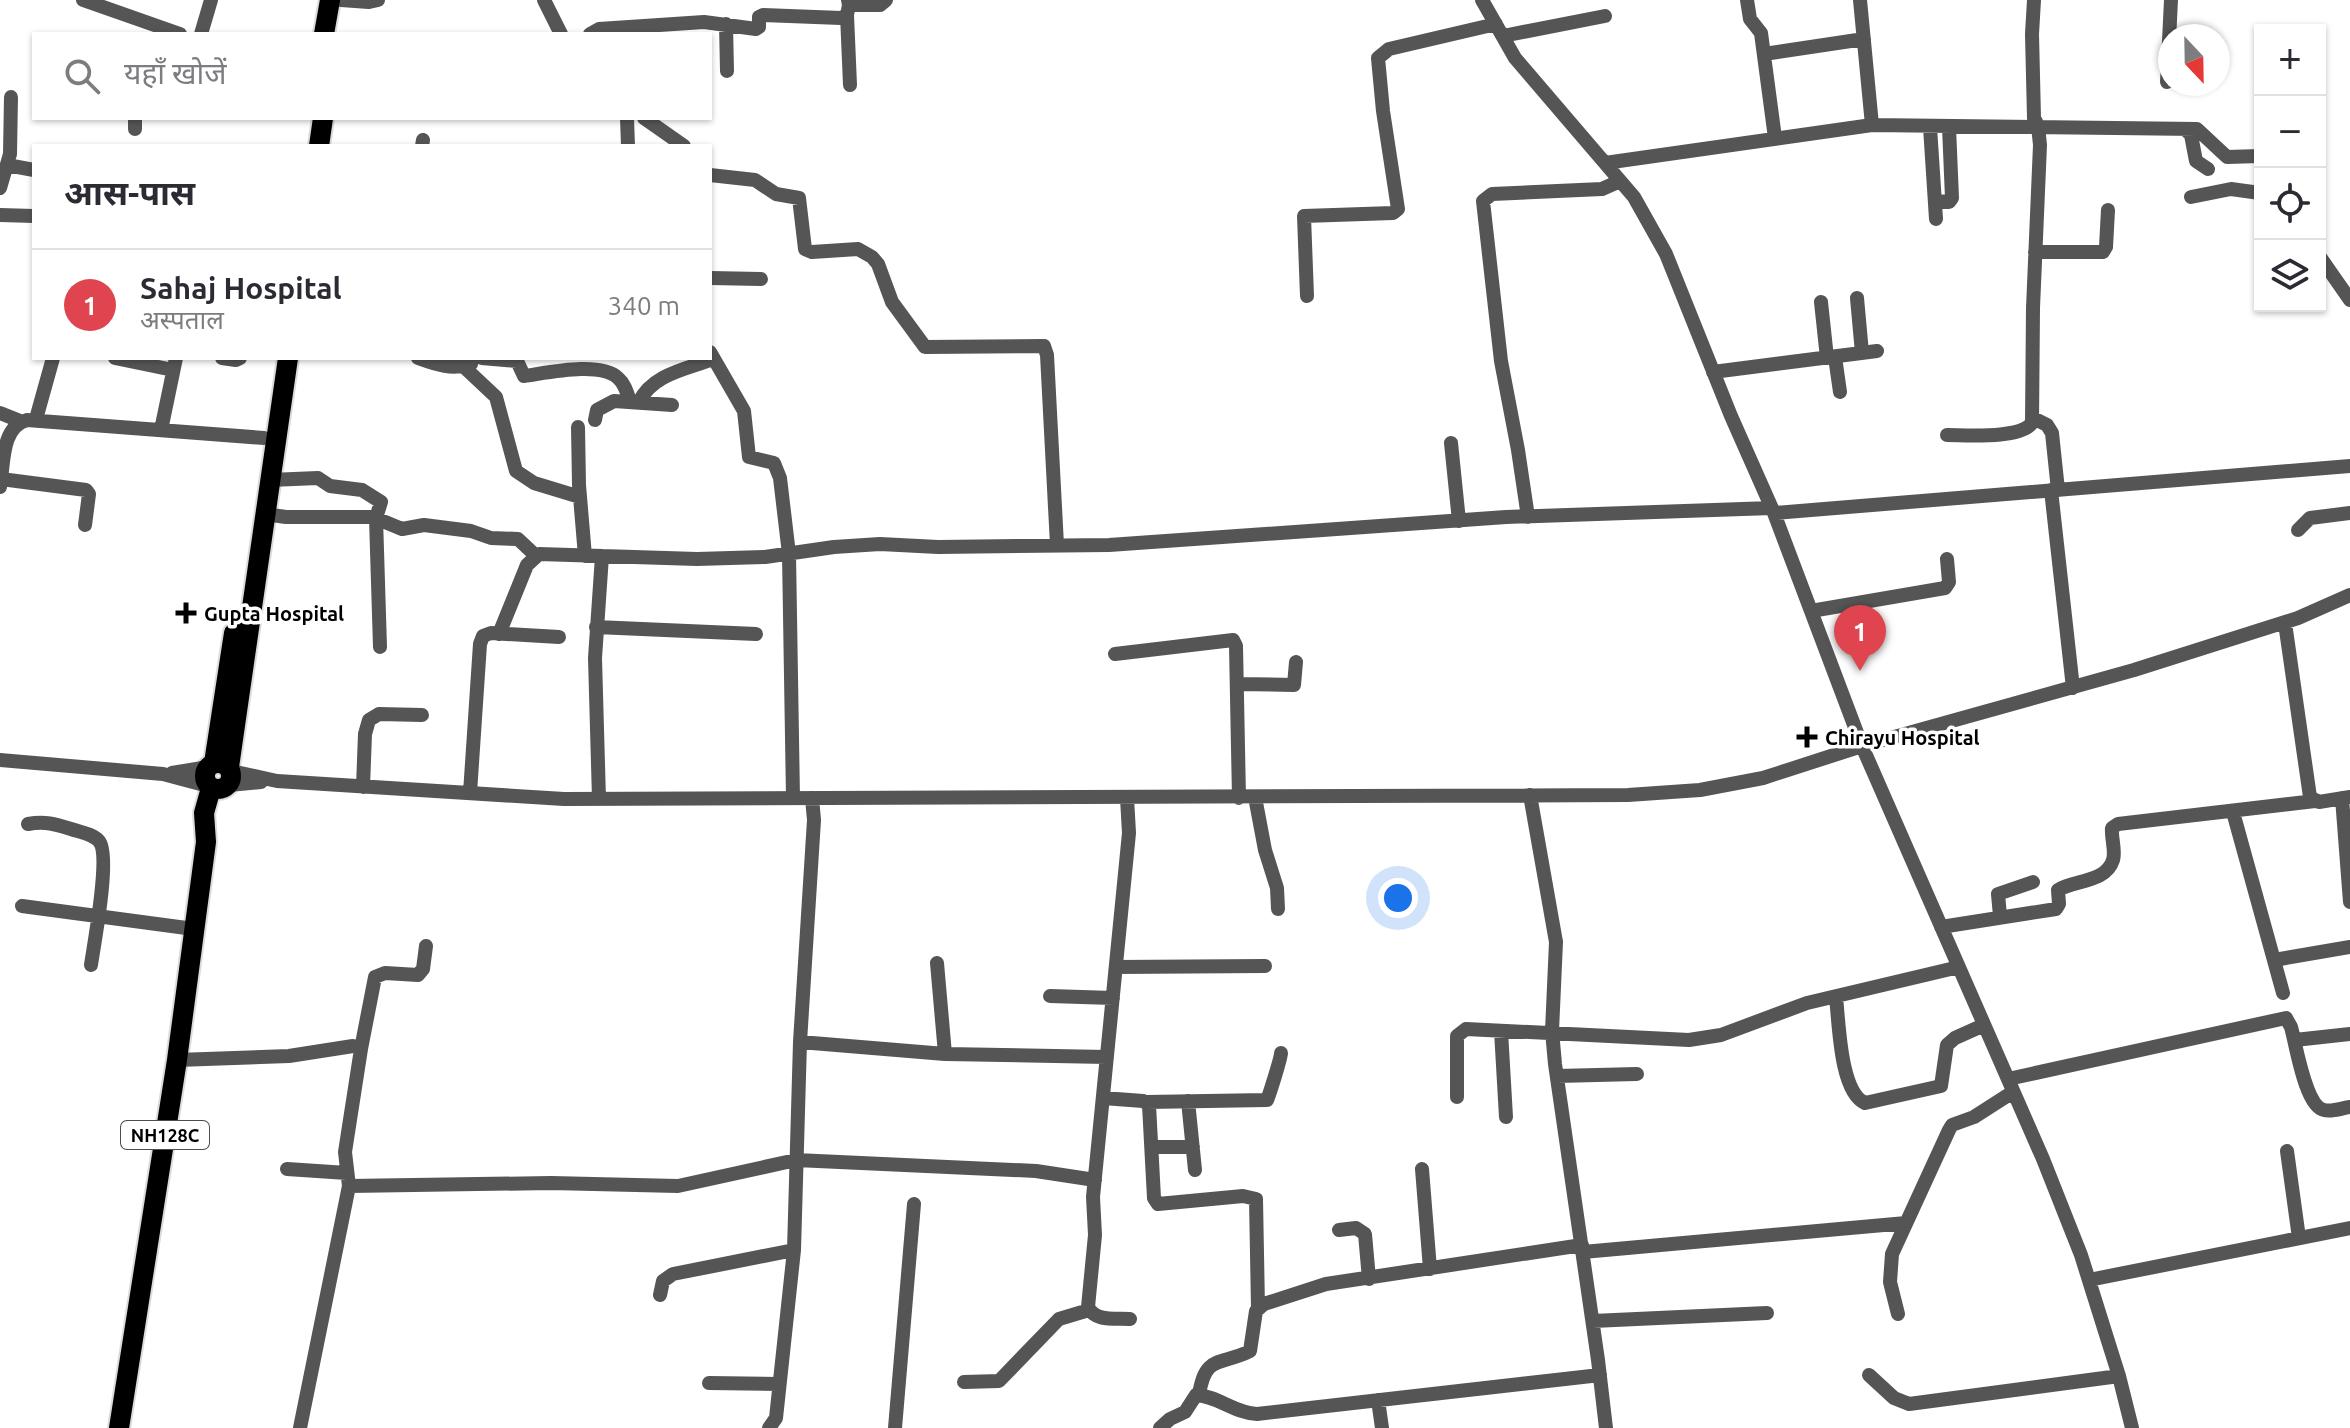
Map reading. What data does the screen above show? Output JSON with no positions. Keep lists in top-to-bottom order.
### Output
{
  "streets": {
    "highway": ["NH128C"]
  },
  "places": {
    "health": ["Gupta Hospital", "Chirayu Hospital"]
  },
  "north": "bottom",
  "page": {
    "map_buttons": ["+", "−"],
    "search": "यहाँ खोजें",
    "heading": "आस-पास",
    "list": [
      {
        "mark": "1",
        "name": "Sahaj Hospital",
        "note": "अस्पताल",
        "value": "340 m"
      }
    ],
    "pins": "1"
  }
}
